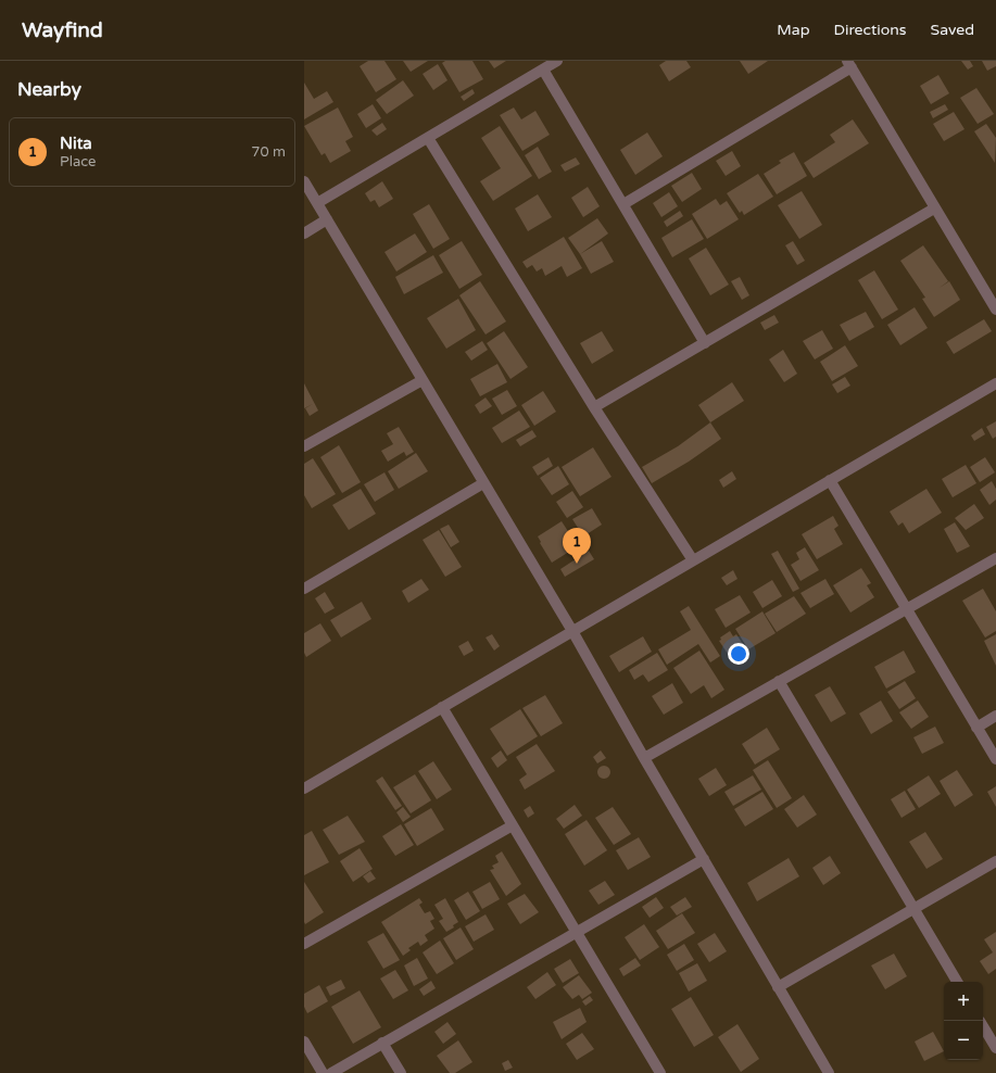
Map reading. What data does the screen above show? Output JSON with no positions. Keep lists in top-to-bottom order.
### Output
{
  "page": {
    "header": "Wayfind",
    "nav": ["Map", "Directions", "Saved"],
    "heading": "Nearby",
    "list": [
      {
        "mark": "1",
        "name": "Nita",
        "note": "Place",
        "value": "70 m"
      }
    ],
    "pins": "1",
    "map_buttons": ["+", "−"]
  }
}
